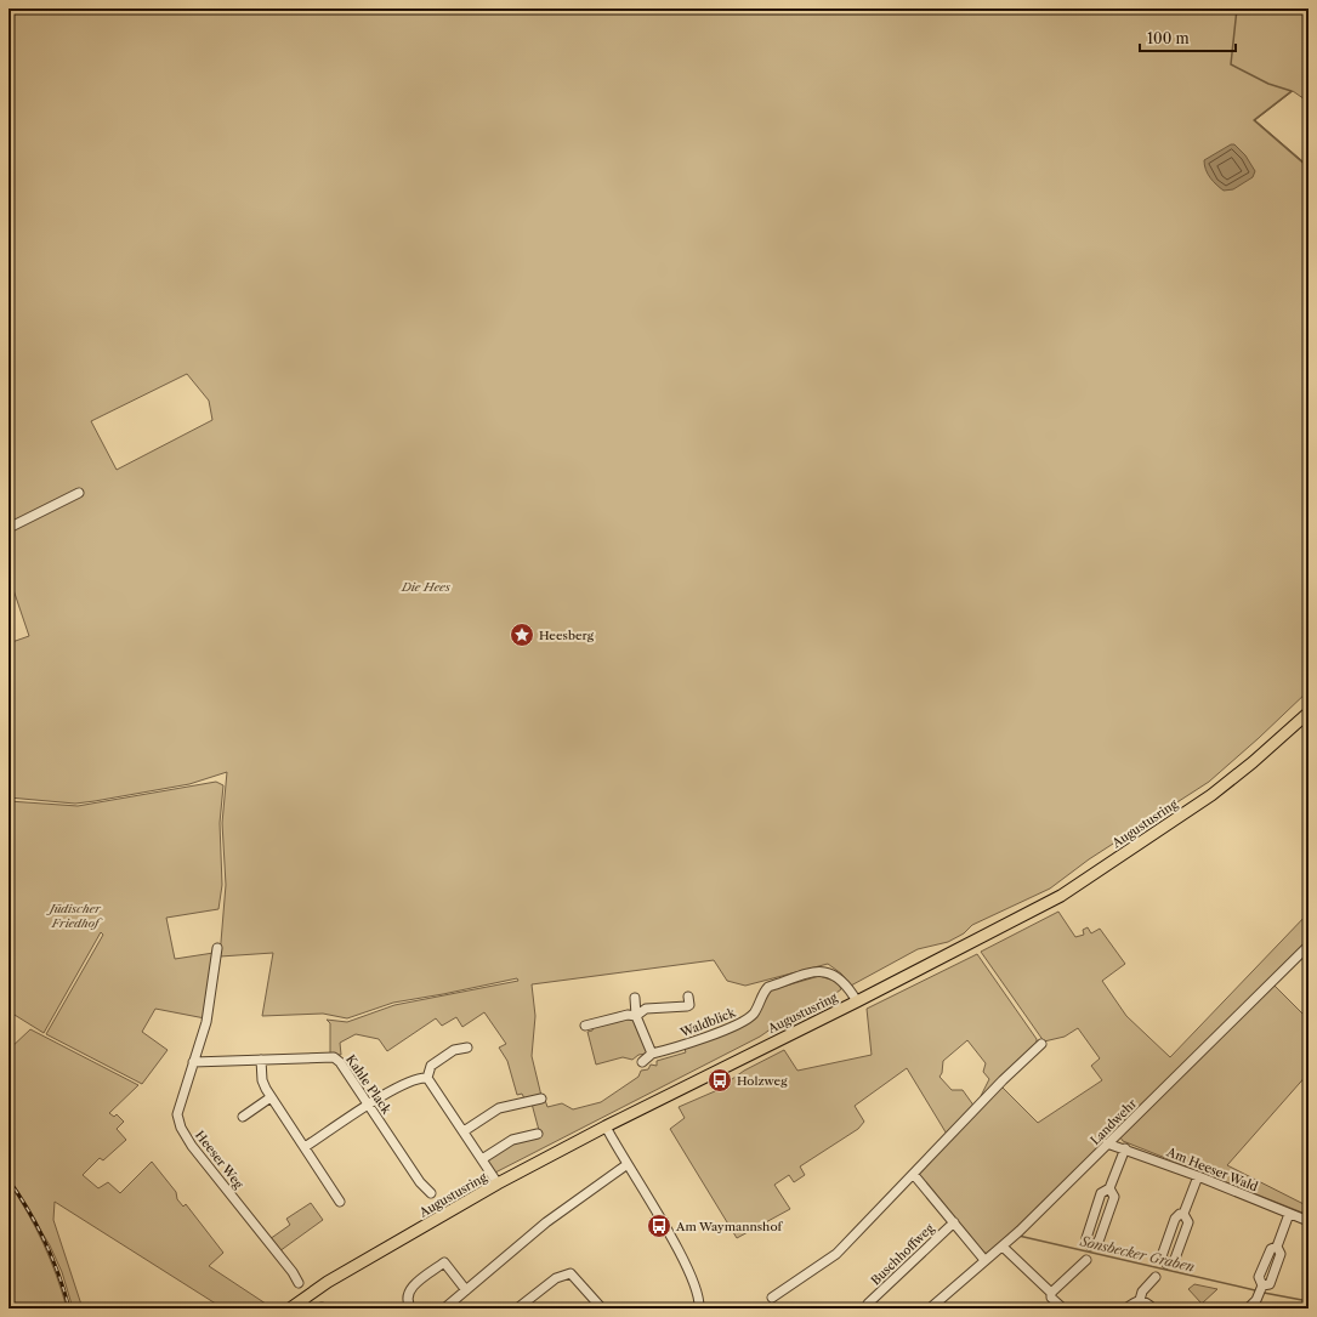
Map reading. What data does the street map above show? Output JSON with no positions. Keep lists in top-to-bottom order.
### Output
{
  "streets": {
    "main road": ["Augustusring"],
    "street": [
      "Waldblick",
      "Kahle Plack",
      "Landwehr",
      "Heeser Weg",
      "Am Heeser Wald",
      "Buschhoffweg"
    ]
  },
  "crossings": [
    ["Augustusring", "Waldblick"],
    ["Kahle Plack", "Heeser Weg"],
    ["Landwehr", "Am Heeser Wald"]
  ],
  "water": ["Sonsbecker Graben"],
  "parks": ["Die Hees", "Jüdischer Friedhof"],
  "places": {
    "place": ["Heesberg"],
    "bus stop": ["Holzweg", "Am Waymannshof"]
  },
  "scale_bar": "100 m"
}
